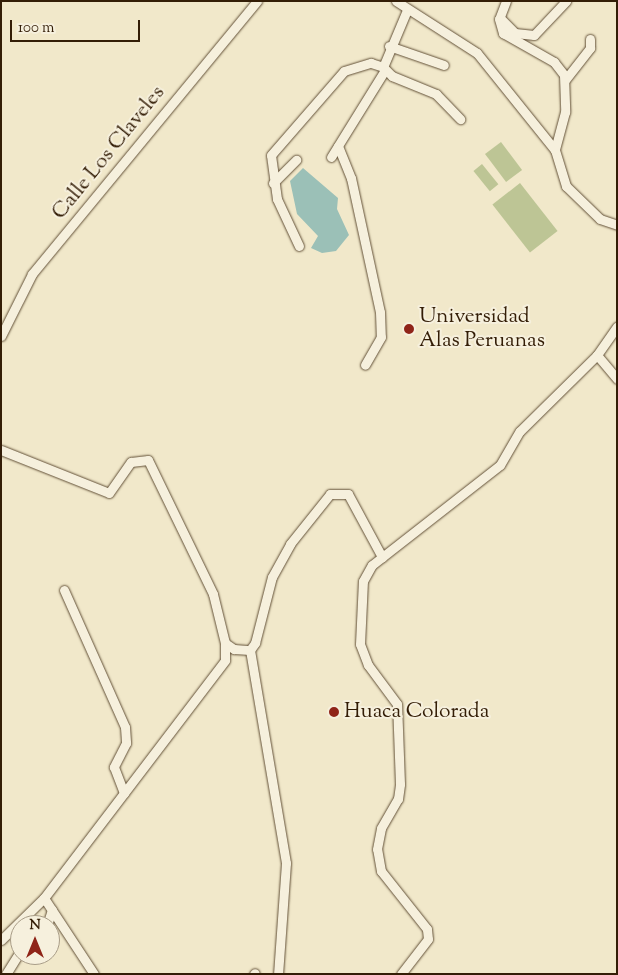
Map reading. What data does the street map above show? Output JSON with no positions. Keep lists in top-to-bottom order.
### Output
{
  "streets": {
    "street": ["Calle Los Claveles"]
  },
  "places": ["Universidad Alas Peruanas", "Huaca Colorada"],
  "scale_bar": "100 m",
  "north": "top"
}
